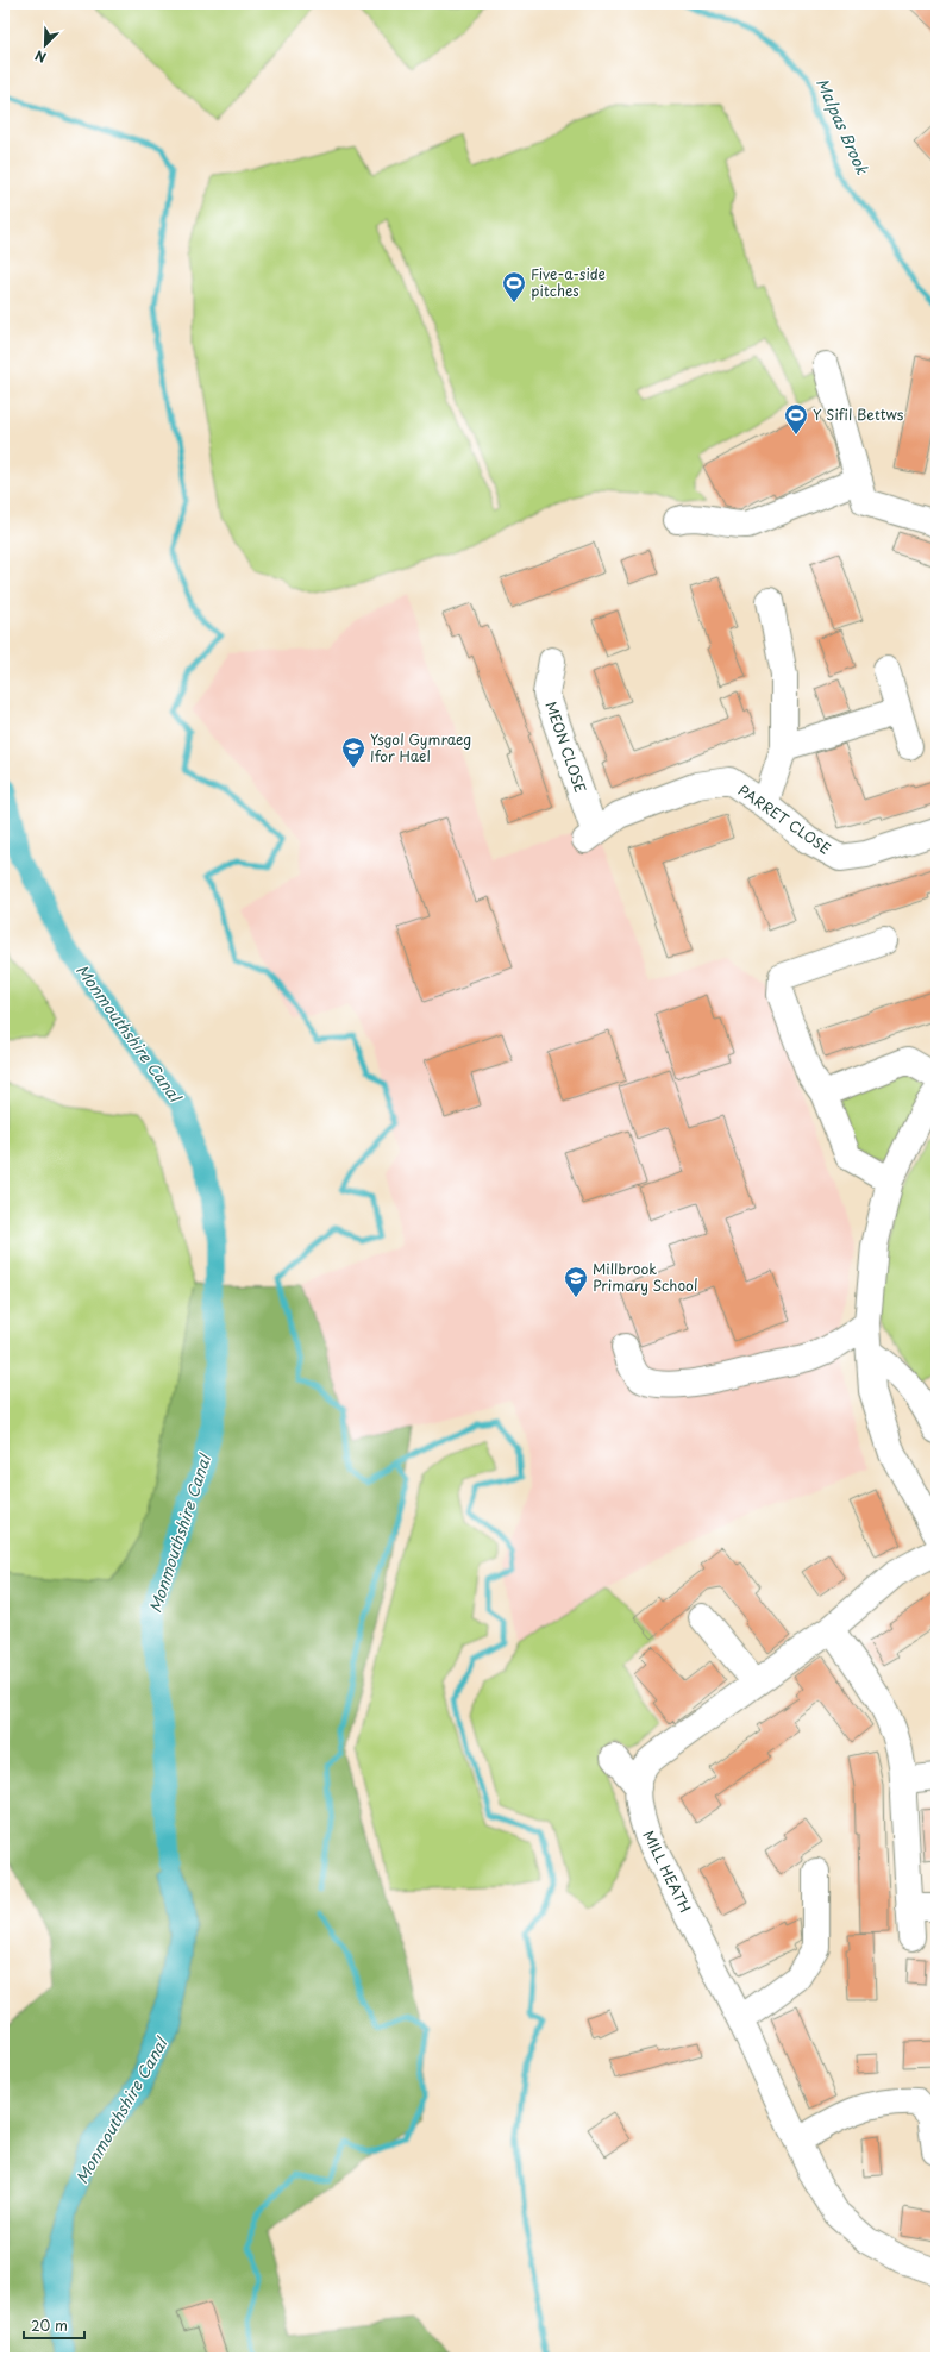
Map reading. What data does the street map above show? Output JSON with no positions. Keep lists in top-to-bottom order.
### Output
{
  "streets": {
    "street": ["MEON CLOSE", "PARRET CLOSE", "MILL HEATH"]
  },
  "crossings": [
    ["MEON CLOSE", "PARRET CLOSE"]
  ],
  "water": ["Malpas Brook", "Monmouthshire Canal"],
  "places": {
    "sports": ["Five-a-side pitches", "Y Sifil Bettws"],
    "school or university": ["Ysgol Gymraeg Ifor Hael", "Millbrook Primary School"]
  },
  "scale_bar": "20 m",
  "north": "bottom left"
}
